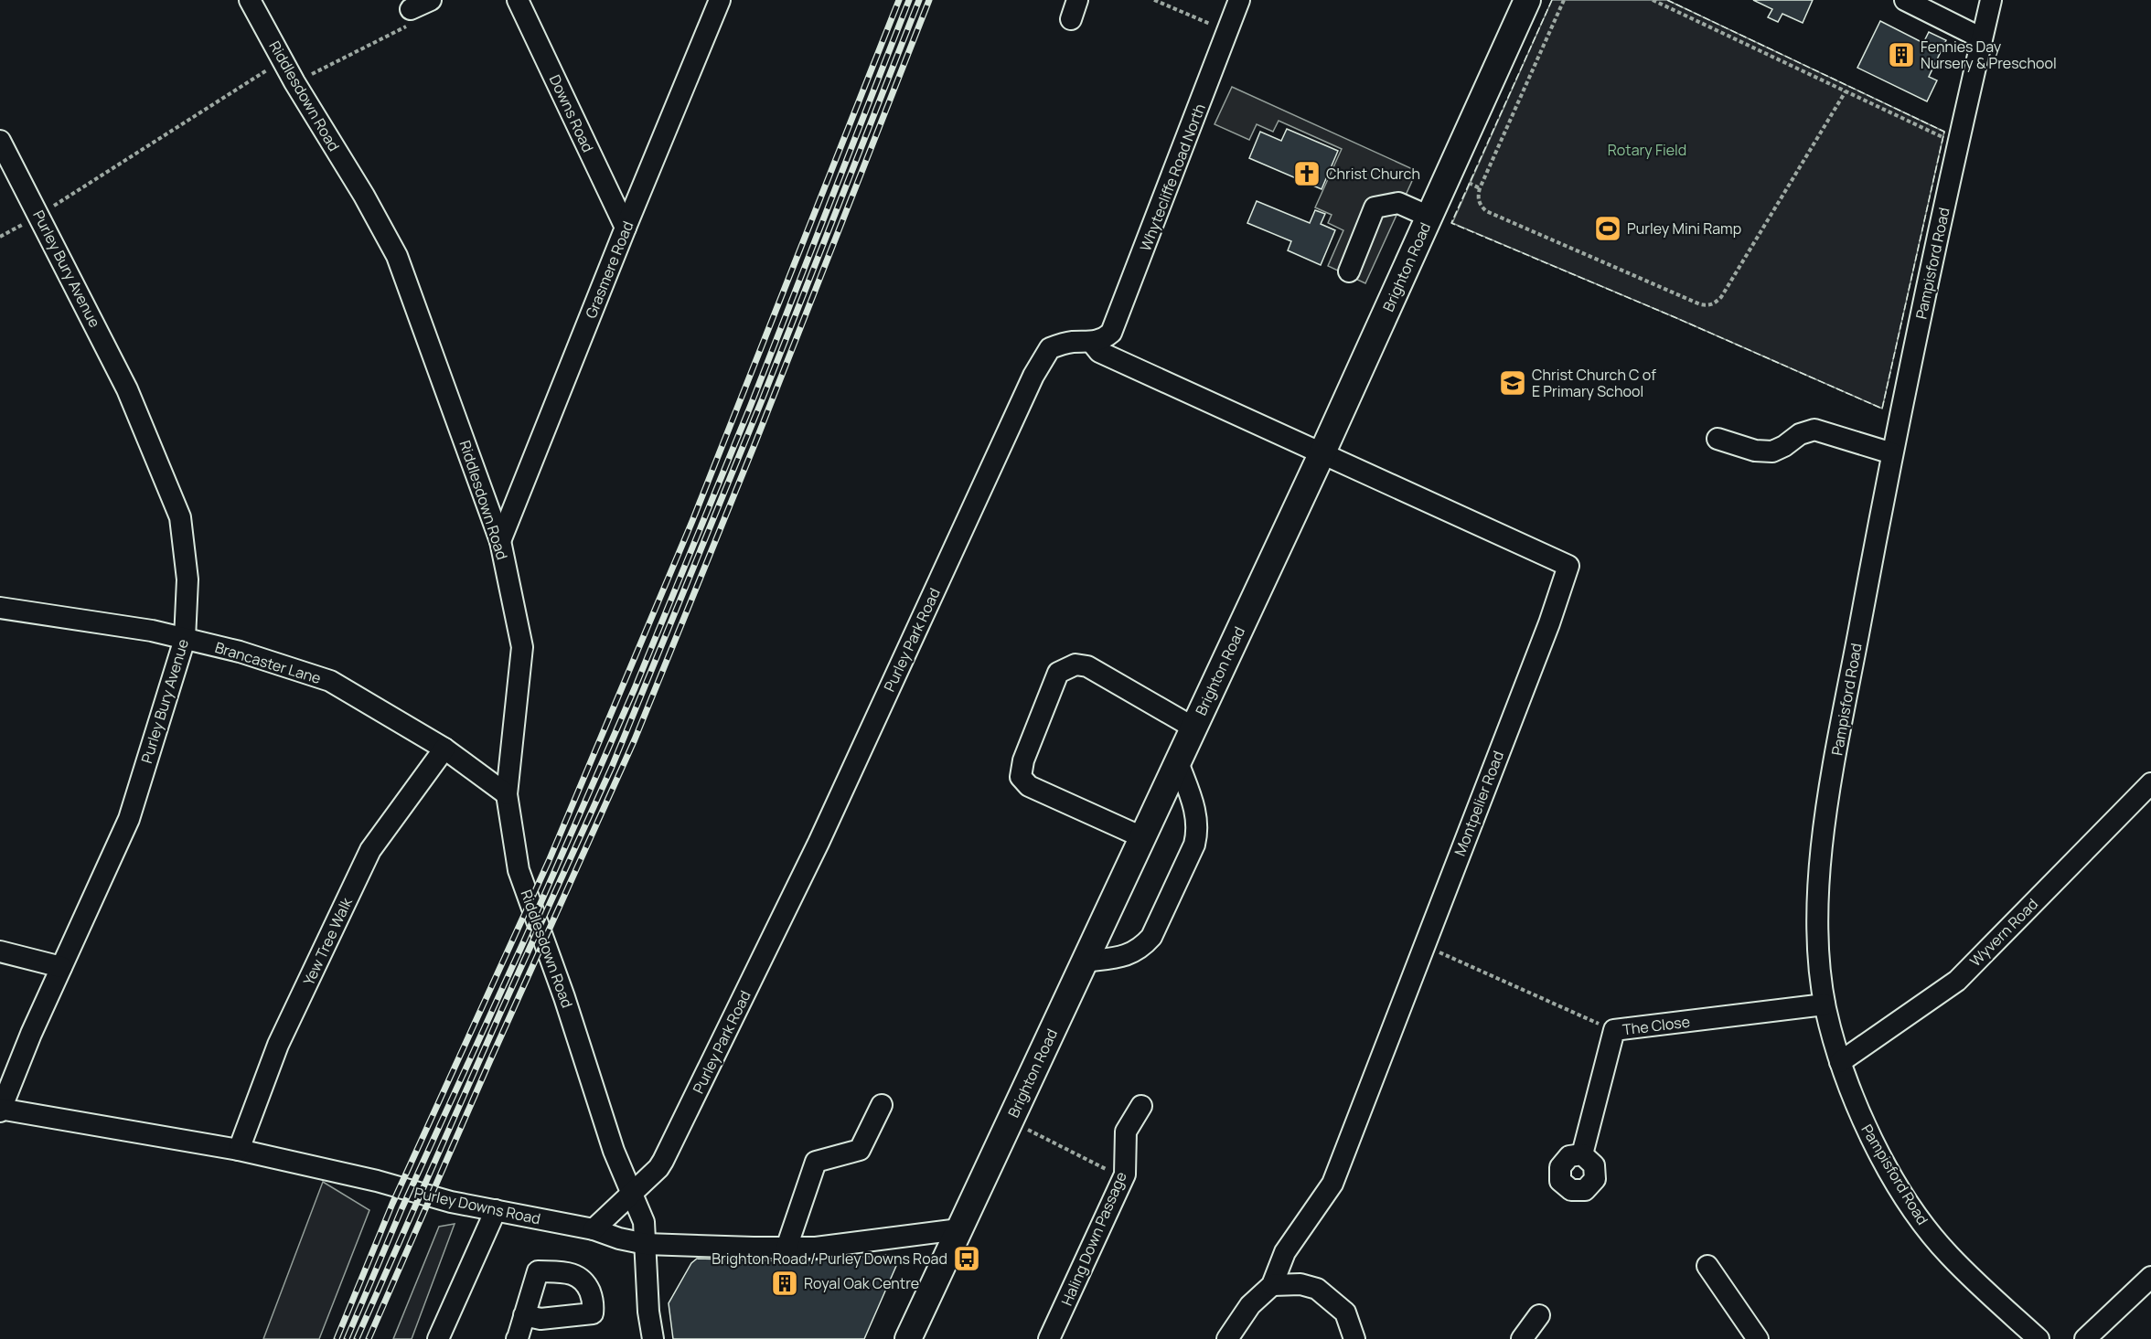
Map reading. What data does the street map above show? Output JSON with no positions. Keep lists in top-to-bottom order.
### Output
{
  "streets": {
    "main road": ["Brighton Road"],
    "street": [
      "Riddlesdown Road",
      "Downs Road",
      "Whytecliffe Road North",
      "Pampisford Road",
      "Purley Bury Avenue",
      "Grasmere Road",
      "Purley Park Road",
      "Brancaster Lane",
      "Montpelier Road",
      "Wyvern Road",
      "Yew Tree Walk",
      "The Close",
      "Purley Downs Road",
      "Haling Down Passage"
    ]
  },
  "crossings": [
    ["Riddlesdown Road", "Grasmere Road"],
    ["Riddlesdown Road", "Purley Park Road"],
    ["Riddlesdown Road", "Brancaster Lane"],
    ["Riddlesdown Road", "Purley Downs Road"],
    ["Downs Road", "Grasmere Road"],
    ["Whytecliffe Road North", "Purley Park Road"],
    ["Pampisford Road", "Wyvern Road"],
    ["Pampisford Road", "The Close"],
    ["Brighton Road", "Montpelier Road"],
    ["Brighton Road", "Purley Downs Road"],
    ["Purley Bury Avenue", "Brancaster Lane"],
    ["Purley Bury Avenue", "Purley Downs Road"],
    ["Brancaster Lane", "Yew Tree Walk"],
    ["Yew Tree Walk", "Purley Downs Road"]
  ],
  "parks": ["Rotary Field"],
  "places": {
    "building": ["Fennies Day Nursery & Preschool", "Royal Oak Centre"],
    "church": ["Christ Church"],
    "sports": ["Purley Mini Ramp"],
    "school or university": ["Christ Church C of E Primary School"],
    "bus stop": ["Brighton Road / Purley Downs Road"]
  }
}
